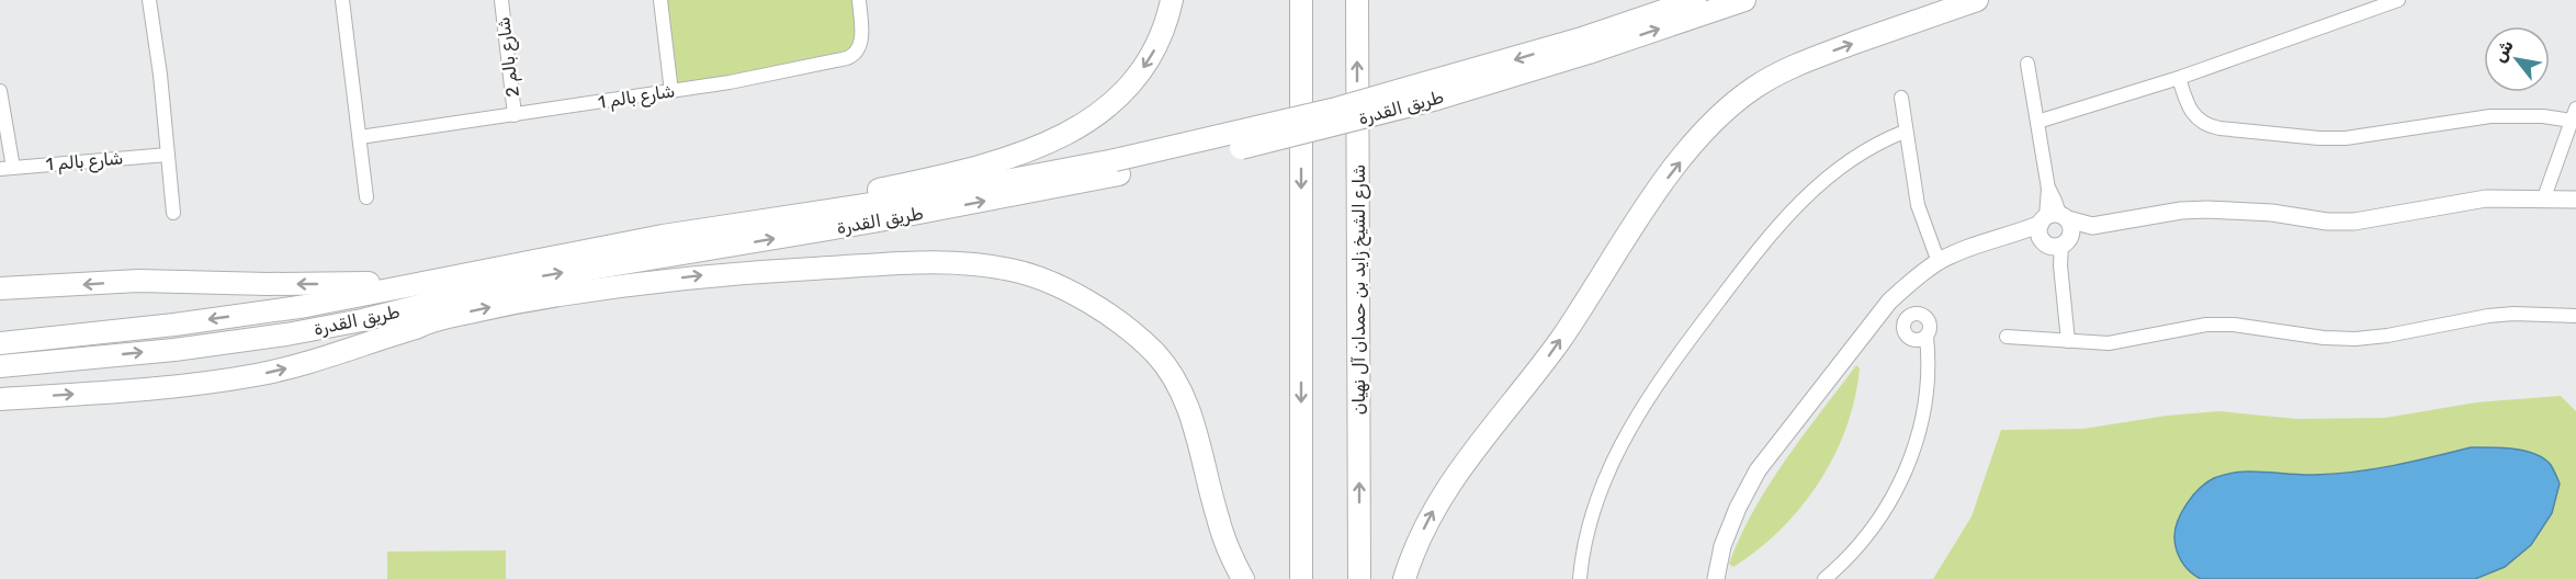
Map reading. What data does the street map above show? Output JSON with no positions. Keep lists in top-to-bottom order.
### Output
{
  "streets": {
    "main road": ["طريق القدرة", "شارع الشيخ زايد بن حمدان آل نهيان"],
    "street": ["شارع بالم 2", "شارع بالم 1"]
  },
  "crossings": [
    ["شارع بالم 2", "شارع بالم 1"]
  ],
  "north": "top left"
}
